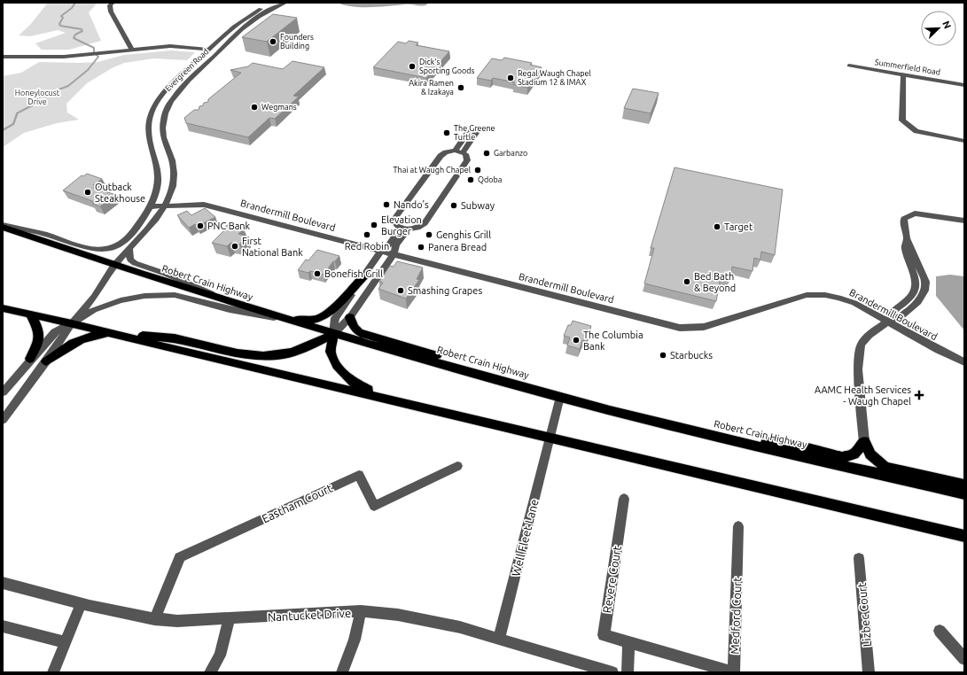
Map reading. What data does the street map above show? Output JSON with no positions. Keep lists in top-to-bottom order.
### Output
{
  "streets": {
    "highway": ["Robert Crain Highway"],
    "street": [
      "Summerfield Road",
      "Evergreen Road",
      "Brandermill Boulevard",
      "Eastham Court",
      "Well Fleet Lane",
      "Revere Court",
      "Nantucket Drive",
      "Lizbec Court",
      "Medford Court"
    ]
  },
  "crossings": [
    ["Evergreen Road", "Brandermill Boulevard"],
    ["Evergreen Road", "Robert Crain Highway"],
    ["Robert Crain Highway", "Well Fleet Lane"],
    ["Eastham Court", "Nantucket Drive"],
    ["Well Fleet Lane", "Nantucket Drive"],
    ["Revere Court", "Medford Court"]
  ],
  "parks": ["Honeylocust Drive"],
  "places": {
    "other": [
      "Founders Building",
      "Dick's Sporting Goods",
      "Regal Waugh Chapel Stadium 12 & IMAX",
      "Akira Ramen & Izakaya",
      "Wegmans",
      "The Greene Turtle",
      "Garbanzo",
      "Thai at Waugh Chapel",
      "Qdoba",
      "Outback Steakhouse",
      "Nando's",
      "Subway",
      "Elevation Burger",
      "PNC Bank",
      "Target",
      "Red Robin",
      "Genghis Grill",
      "First National Bank",
      "Panera Bread",
      "Bonefish Grill",
      "Bed Bath & Beyond",
      "Smashing Grapes",
      "The Columbia Bank",
      "Starbucks"
    ],
    "health": ["AAMC Health Services - Waugh Chapel"]
  },
  "north": "top right"
}
